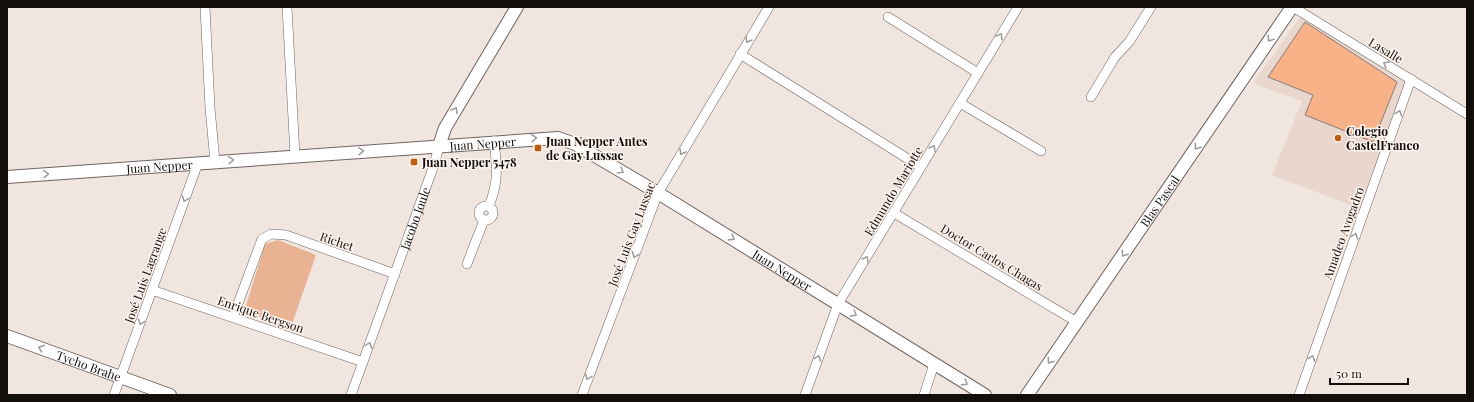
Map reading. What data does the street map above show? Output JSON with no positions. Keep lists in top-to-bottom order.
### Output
{
  "streets": {
    "main road": [
      "Juan Nepper",
      "Blas Pascal",
      "Jacobo Joule",
      "Tycho Brahe"
    ],
    "street": [
      "Lasalle",
      "Edmundo Mariotte",
      "Amadeo Avogadro",
      "José Luis Gay Lussac",
      "Richet",
      "Doctor Carlos Chagas",
      "José Luis Lagrange",
      "Enrique Bergson"
    ]
  },
  "crossings": [
    ["Lasalle", "Blas Pascal"],
    ["Lasalle", "Amadeo Avogadro"],
    ["Juan Nepper", "Edmundo Mariotte"],
    ["Juan Nepper", "Jacobo Joule"],
    ["Juan Nepper", "José Luis Gay Lussac"],
    ["Juan Nepper", "José Luis Lagrange"],
    ["Edmundo Mariotte", "Doctor Carlos Chagas"],
    ["Blas Pascal", "Doctor Carlos Chagas"],
    ["Jacobo Joule", "Richet"],
    ["Jacobo Joule", "Enrique Bergson"],
    ["Richet", "Enrique Bergson"],
    ["José Luis Lagrange", "Enrique Bergson"],
    ["José Luis Lagrange", "Tycho Brahe"]
  ],
  "one_way": [
    "Lasalle",
    "Juan Nepper",
    "Edmundo Mariotte",
    "Blas Pascal",
    "Jacobo Joule",
    "Amadeo Avogadro",
    "José Luis Gay Lussac",
    "José Luis Lagrange",
    "Tycho Brahe"
  ],
  "places": {
    "other": ["Colegio CastelFranco"],
    "transit": ["Juan Nepper Antes de Gay Lussac", "Juan Nepper 5478"]
  },
  "scale_bar": "50 m"
}
